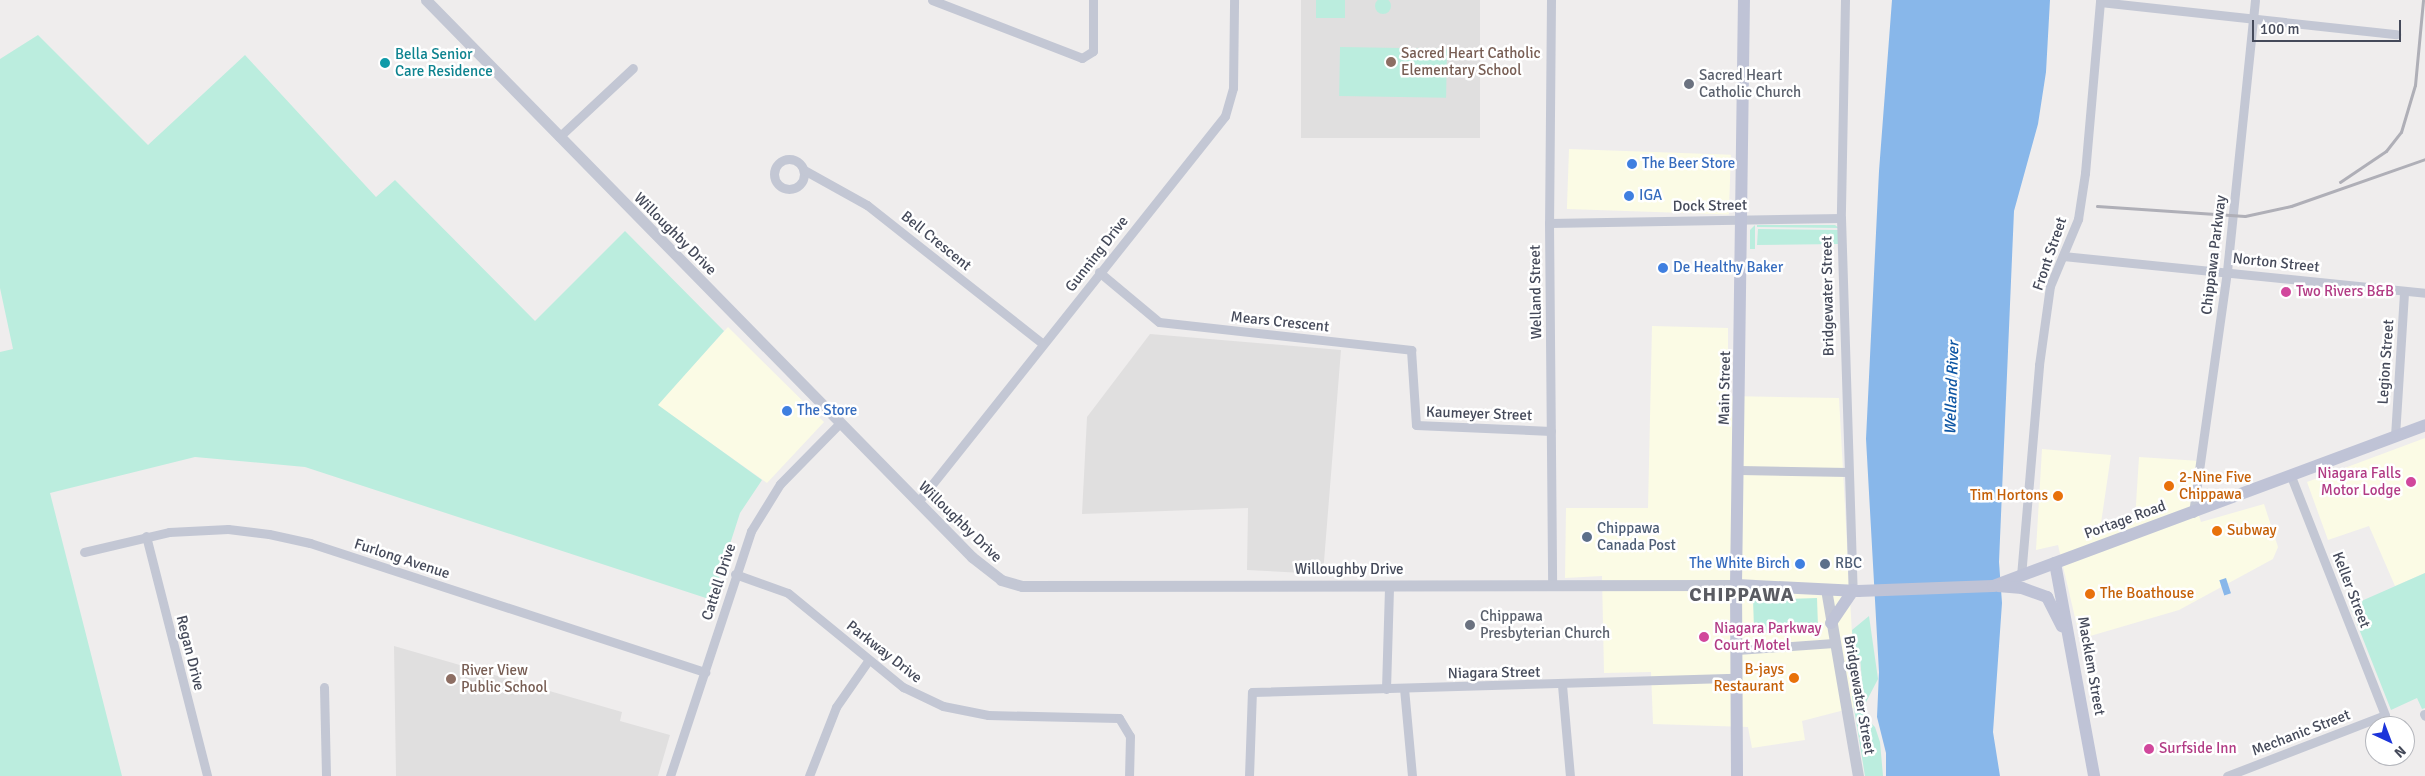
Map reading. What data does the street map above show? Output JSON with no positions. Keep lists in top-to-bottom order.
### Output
{
  "streets": {
    "main road": ["Main Street", "Portage Road", "Macklem Street"],
    "street": [
      "Dock Street",
      "Willoughby Drive",
      "Bell Crescent",
      "Gunning Drive",
      "Front Street",
      "Chippawa Parkway",
      "Norton Street",
      "Welland Street",
      "Bridgewater Street",
      "Mears Crescent",
      "Legion Street",
      "Kaumeyer Street",
      "Furlong Avenue",
      "Cattell Drive",
      "Keller Street",
      "Parkway Drive",
      "Regan Drive",
      "Niagara Street",
      "Mechanic Street"
    ]
  },
  "crossings": [
    ["Dock Street", "Welland Street"],
    ["Dock Street", "Bridgewater Street"],
    ["Dock Street", "Main Street"],
    ["Willoughby Drive", "Gunning Drive"],
    ["Willoughby Drive", "Welland Street"],
    ["Willoughby Drive", "Main Street"],
    ["Willoughby Drive", "Portage Road"],
    ["Willoughby Drive", "Cattell Drive"],
    ["Bell Crescent", "Gunning Drive"],
    ["Gunning Drive", "Mears Crescent"],
    ["Front Street", "Norton Street"],
    ["Front Street", "Portage Road"],
    ["Chippawa Parkway", "Norton Street"],
    ["Chippawa Parkway", "Portage Road"],
    ["Norton Street", "Legion Street"],
    ["Welland Street", "Kaumeyer Street"],
    ["Bridgewater Street", "Portage Road"],
    ["Mears Crescent", "Kaumeyer Street"],
    ["Legion Street", "Portage Road"],
    ["Main Street", "Portage Road"],
    ["Main Street", "Niagara Street"],
    ["Portage Road", "Keller Street"],
    ["Portage Road", "Macklem Street"],
    ["Furlong Avenue", "Cattell Drive"],
    ["Furlong Avenue", "Regan Drive"],
    ["Cattell Drive", "Parkway Drive"],
    ["Keller Street", "Mechanic Street"]
  ],
  "districts": ["CHIPPAWA"],
  "water": ["Welland River"],
  "places": [
    "Sacred Heart Catholic Elementary School",
    "Bella Senior Care Residence",
    "Sacred Heart Catholic Church",
    "The Beer Store",
    "IGA",
    "De Healthy Baker",
    "Two Rivers B&B",
    "The Store",
    "Niagara Falls Motor Lodge",
    "2-Nine Five Chippawa",
    "Tim Hortons",
    "Subway",
    "Chippawa Canada Post",
    "The White Birch",
    "RBC",
    "The Boathouse",
    "Chippawa Presbyterian Church",
    "Niagara Parkway Court Motel",
    "B-jays Restaurant",
    "River View Public School",
    "Surfside Inn"
  ],
  "scale_bar": "100 m",
  "north": "bottom right"
}
